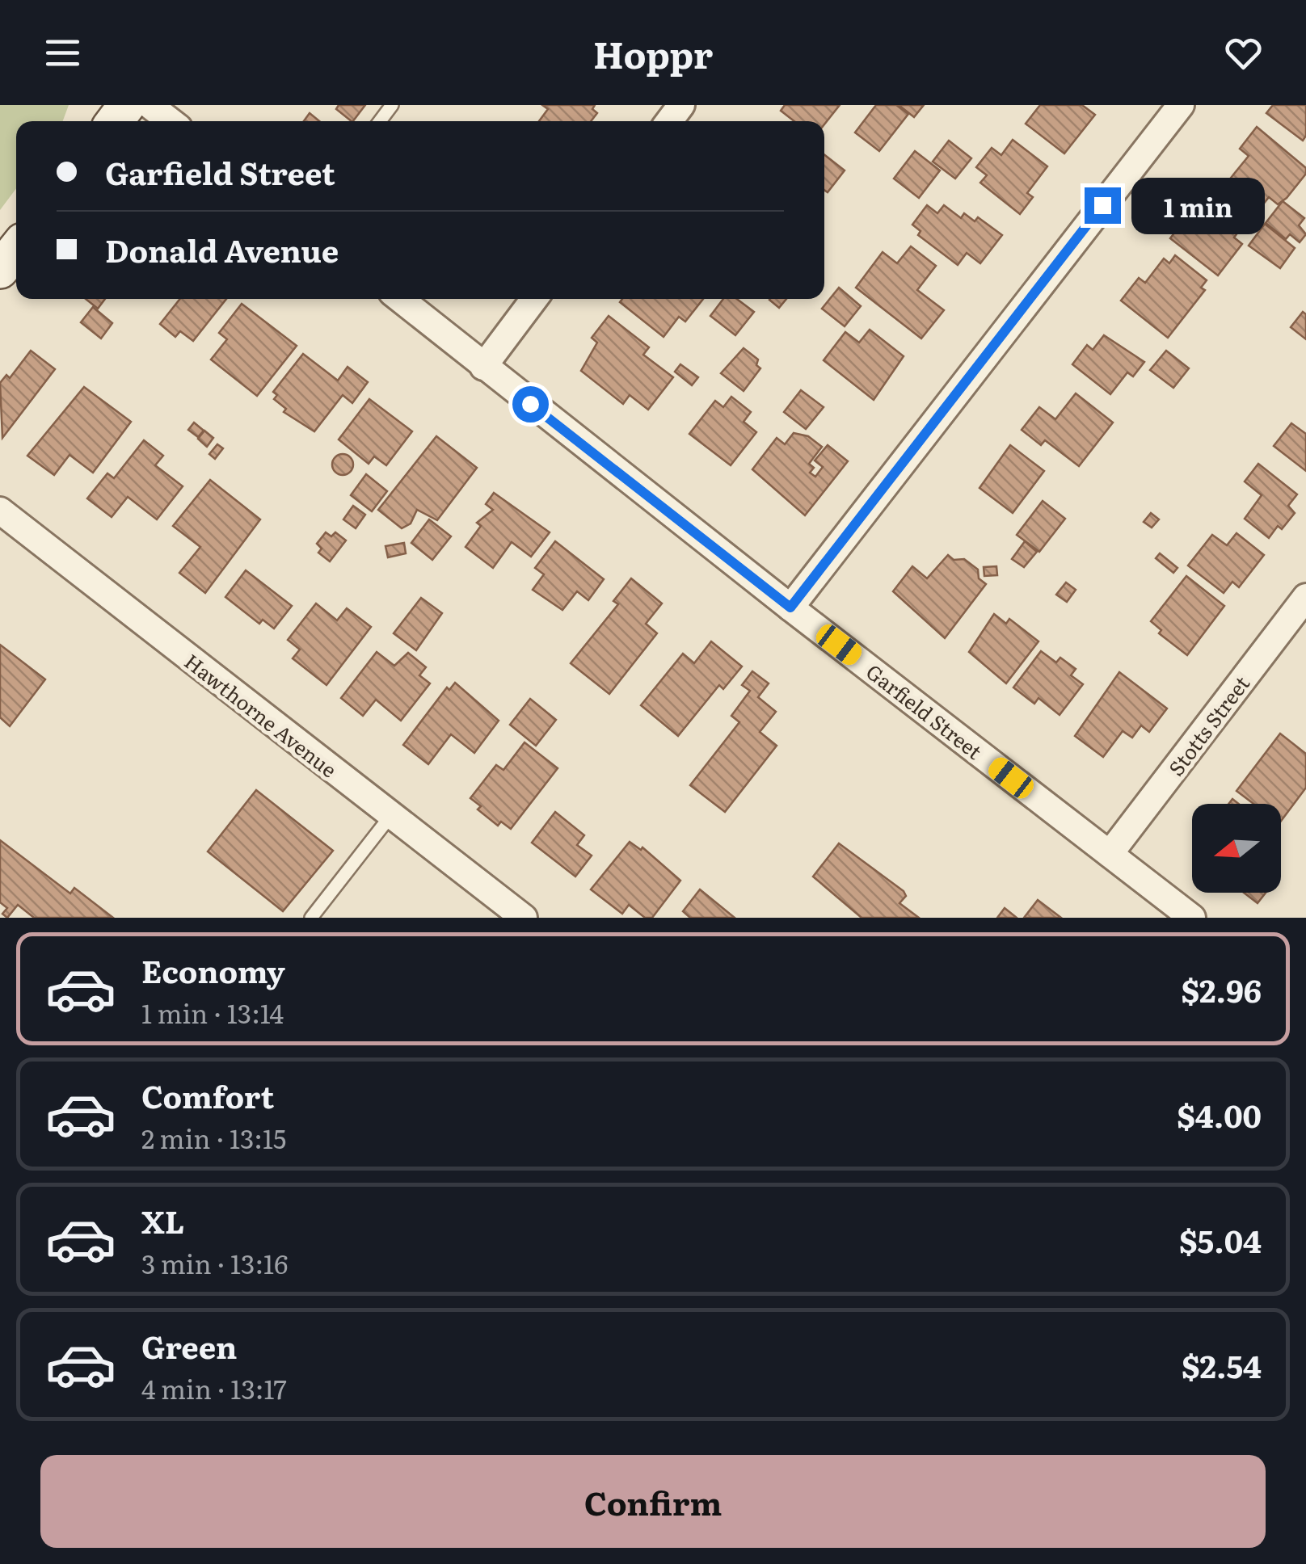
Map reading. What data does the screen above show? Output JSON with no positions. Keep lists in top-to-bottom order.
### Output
{
  "streets": {
    "street": ["Garfield Street", "Hawthorne Avenue", "Stotts Street"]
  },
  "crossings": [
    ["Garfield Street", "Stotts Street"]
  ],
  "north": "left",
  "page": {
    "header": "Hoppr",
    "banner": ["Garfield Street", "Donald Avenue"],
    "bubble": "1 min",
    "list": [
      {
        "name": "Economy",
        "note": "1 min · 13:14",
        "value": "$2.96"
      },
      {
        "name": "Comfort",
        "note": "2 min · 13:15",
        "value": "$4.00"
      },
      {
        "name": "XL",
        "note": "3 min · 13:16",
        "value": "$5.04"
      },
      {
        "name": "Green",
        "note": "4 min · 13:17",
        "value": "$2.54"
      }
    ],
    "buttons": "Confirm"
  }
}
